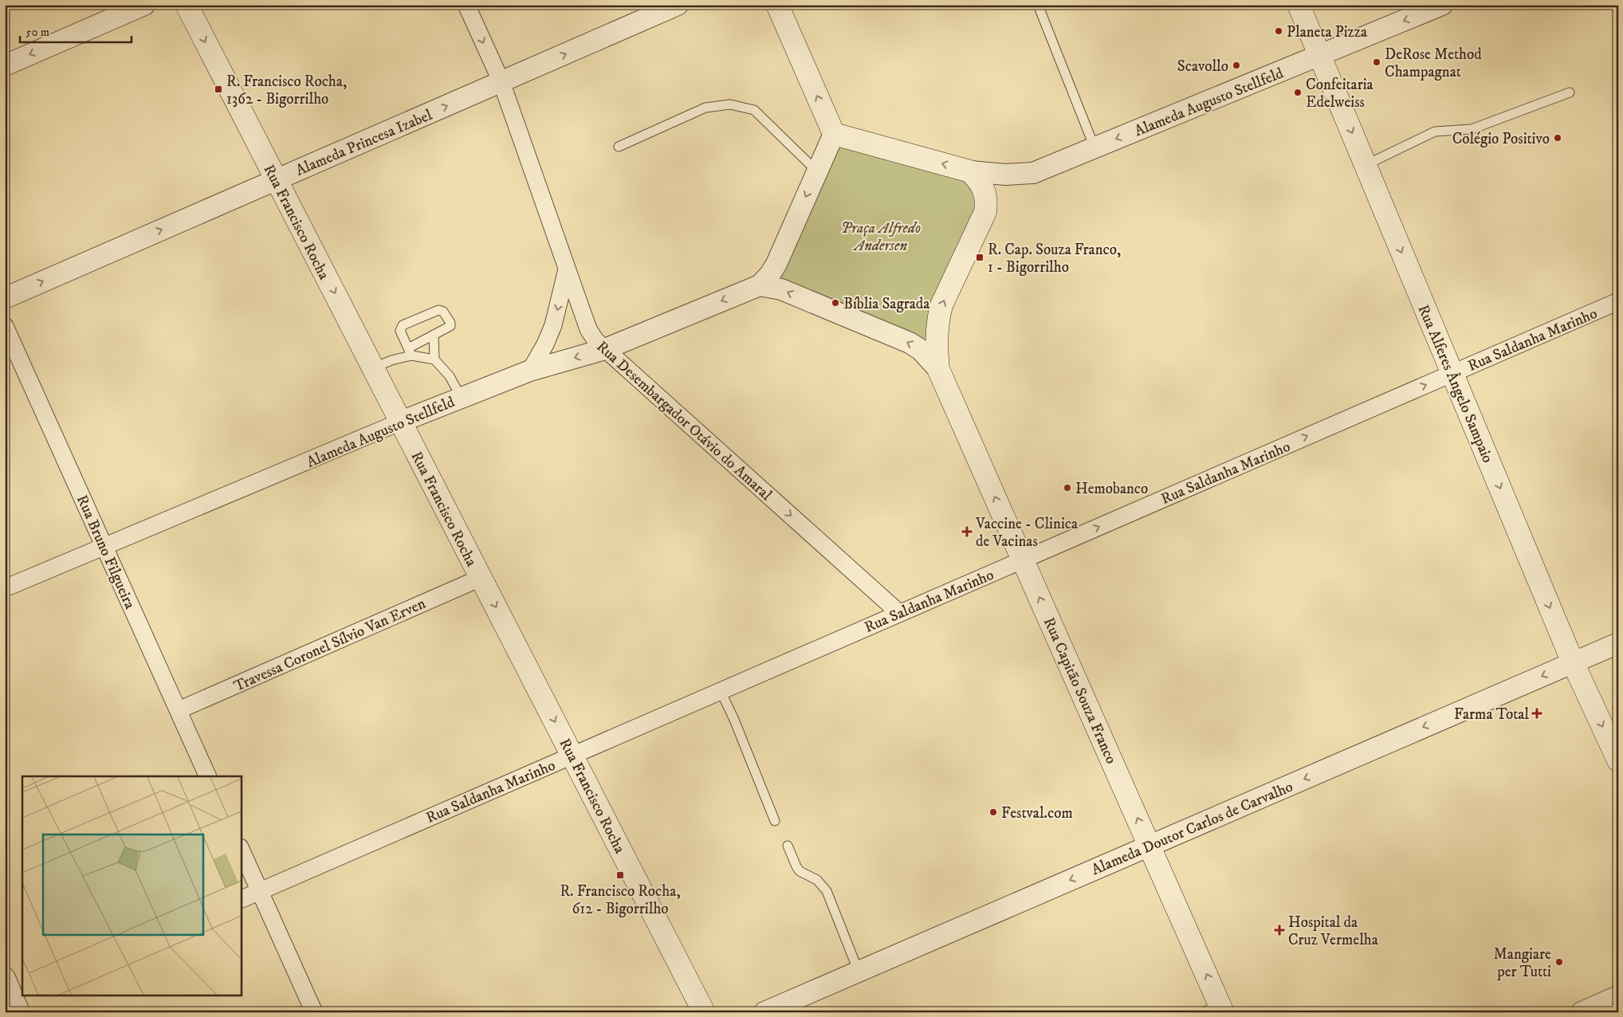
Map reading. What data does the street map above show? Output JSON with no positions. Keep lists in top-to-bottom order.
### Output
{
  "streets": {
    "main road": ["Rua Francisco Rocha", "Rua Alferes Ângelo Sampaio", "Rua Capitão Souza Franco"],
    "street": [
      "Alameda Augusto Stellfeld",
      "Alameda Princesa Izabel",
      "Rua Saldanha Marinho",
      "Rua Desembargador Otávio do Amaral",
      "Rua Bruno Filgueira",
      "Travessa Coronel Sílvio Van Erven",
      "Alameda Doutor Carlos de Carvalho"
    ]
  },
  "crossings": [
    ["Alameda Augusto Stellfeld", "Rua Francisco Rocha"],
    ["Alameda Augusto Stellfeld", "Rua Alferes Ângelo Sampaio"],
    ["Alameda Augusto Stellfeld", "Rua Desembargador Otávio do Amaral"],
    ["Alameda Augusto Stellfeld", "Rua Bruno Filgueira"],
    ["Alameda Princesa Izabel", "Rua Francisco Rocha"],
    ["Alameda Princesa Izabel", "Rua Desembargador Otávio do Amaral"],
    ["Rua Francisco Rocha", "Rua Saldanha Marinho"],
    ["Rua Francisco Rocha", "Travessa Coronel Sílvio Van Erven"],
    ["Rua Saldanha Marinho", "Rua Alferes Ângelo Sampaio"],
    ["Rua Saldanha Marinho", "Rua Desembargador Otávio do Amaral"],
    ["Rua Saldanha Marinho", "Rua Capitão Souza Franco"],
    ["Rua Alferes Ângelo Sampaio", "Alameda Doutor Carlos de Carvalho"],
    ["Rua Bruno Filgueira", "Travessa Coronel Sílvio Van Erven"],
    ["Rua Capitão Souza Franco", "Alameda Doutor Carlos de Carvalho"]
  ],
  "one_way": [
    "Alameda Augusto Stellfeld",
    "Alameda Princesa Izabel",
    "Rua Francisco Rocha",
    "Rua Alferes Ângelo Sampaio",
    "Rua Desembargador Otávio do Amaral",
    "Rua Capitão Souza Franco",
    "Alameda Doutor Carlos de Carvalho"
  ],
  "parks": ["Praça Alfredo Andersen"],
  "places": {
    "other": [
      "Planeta Pizza",
      "DeRose Method Champagnat",
      "Scavollo",
      "Confeitaria Edelweiss",
      "Colégio Positivo",
      "Bíblia Sagrada",
      "Hemobanco",
      "Festval.com",
      "Mangiare per Tutti"
    ],
    "transit": ["R. Francisco Rocha, 1362 - Bigorrilho", "R. Cap. Souza Franco, 1 - Bigorrilho", "R. Francisco Rocha, 612 - Bigorrilho"],
    "health": ["Vaccine - Clinica de Vacinas", "Farma Total", "Hospital da Cruz Vermelha"]
  },
  "scale_bar": "50 m"
}
